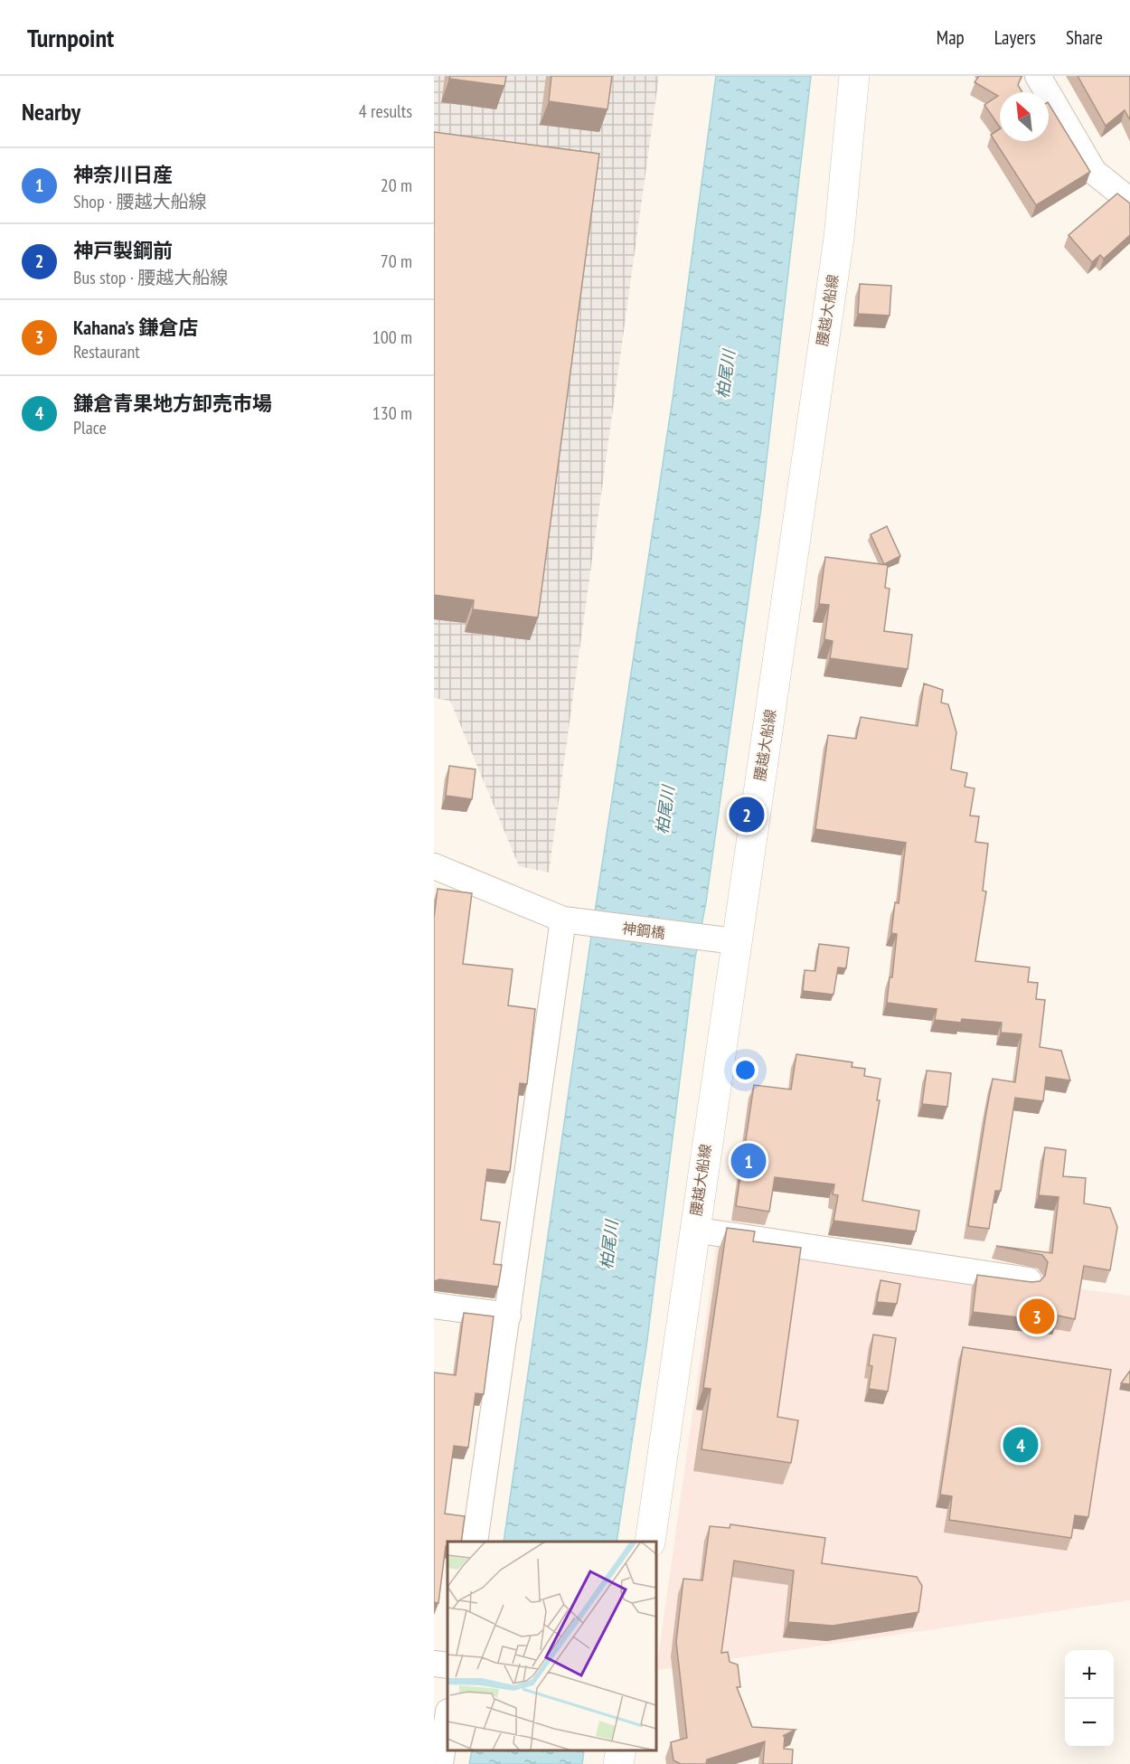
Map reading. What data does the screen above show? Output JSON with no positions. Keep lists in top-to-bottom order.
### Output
{
  "streets": {
    "main road": ["腰越大船線"],
    "street": ["神鋼橋"]
  },
  "crossings": [
    ["腰越大船線", "神鋼橋"]
  ],
  "water": ["柏尾川"],
  "north": "top left",
  "page": {
    "header": "Turnpoint",
    "nav": ["Map", "Layers", "Share"],
    "heading": ["Nearby", "4 results"],
    "list": [
      {
        "mark": "1",
        "name": "神奈川日産",
        "note": "Shop · 腰越大船線",
        "value": "20 m"
      },
      {
        "mark": "2",
        "name": "神戸製鋼前",
        "note": "Bus stop · 腰越大船線",
        "value": "70 m"
      },
      {
        "mark": "3",
        "name": "Kahana’s 鎌倉店",
        "note": "Restaurant",
        "value": "100 m"
      },
      {
        "mark": "4",
        "name": "鎌倉青果地方卸売市場",
        "note": "Place",
        "value": "130 m"
      }
    ],
    "pins": [
      "2",
      "1",
      "3",
      "4"
    ],
    "map_buttons": ["+", "−"]
  }
}
